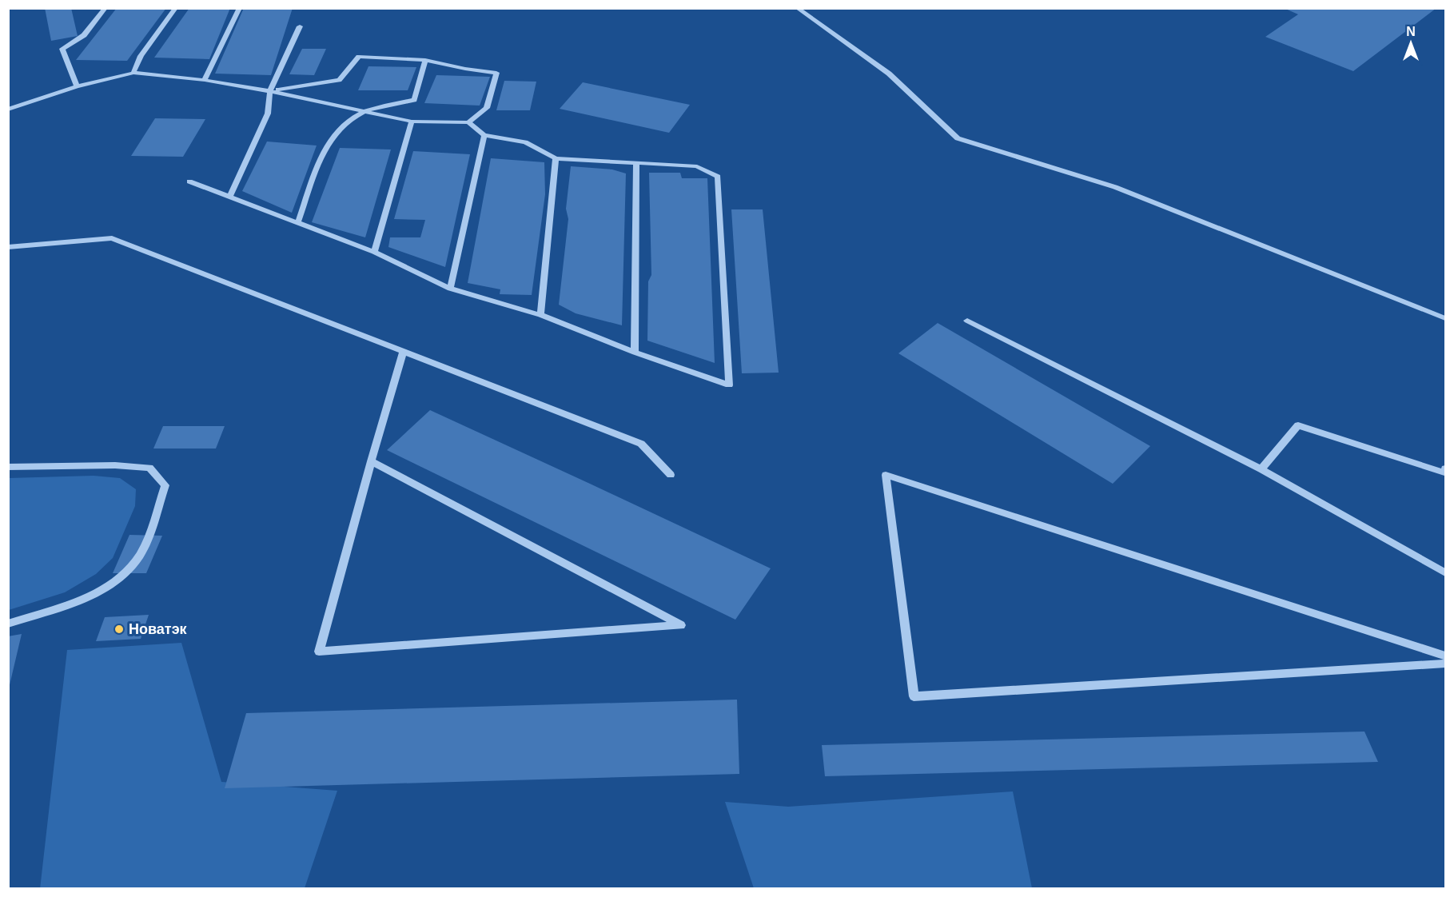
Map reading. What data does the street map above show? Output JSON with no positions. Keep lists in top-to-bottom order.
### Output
{
  "places": ["Новатэк"],
  "north": "top"
}
